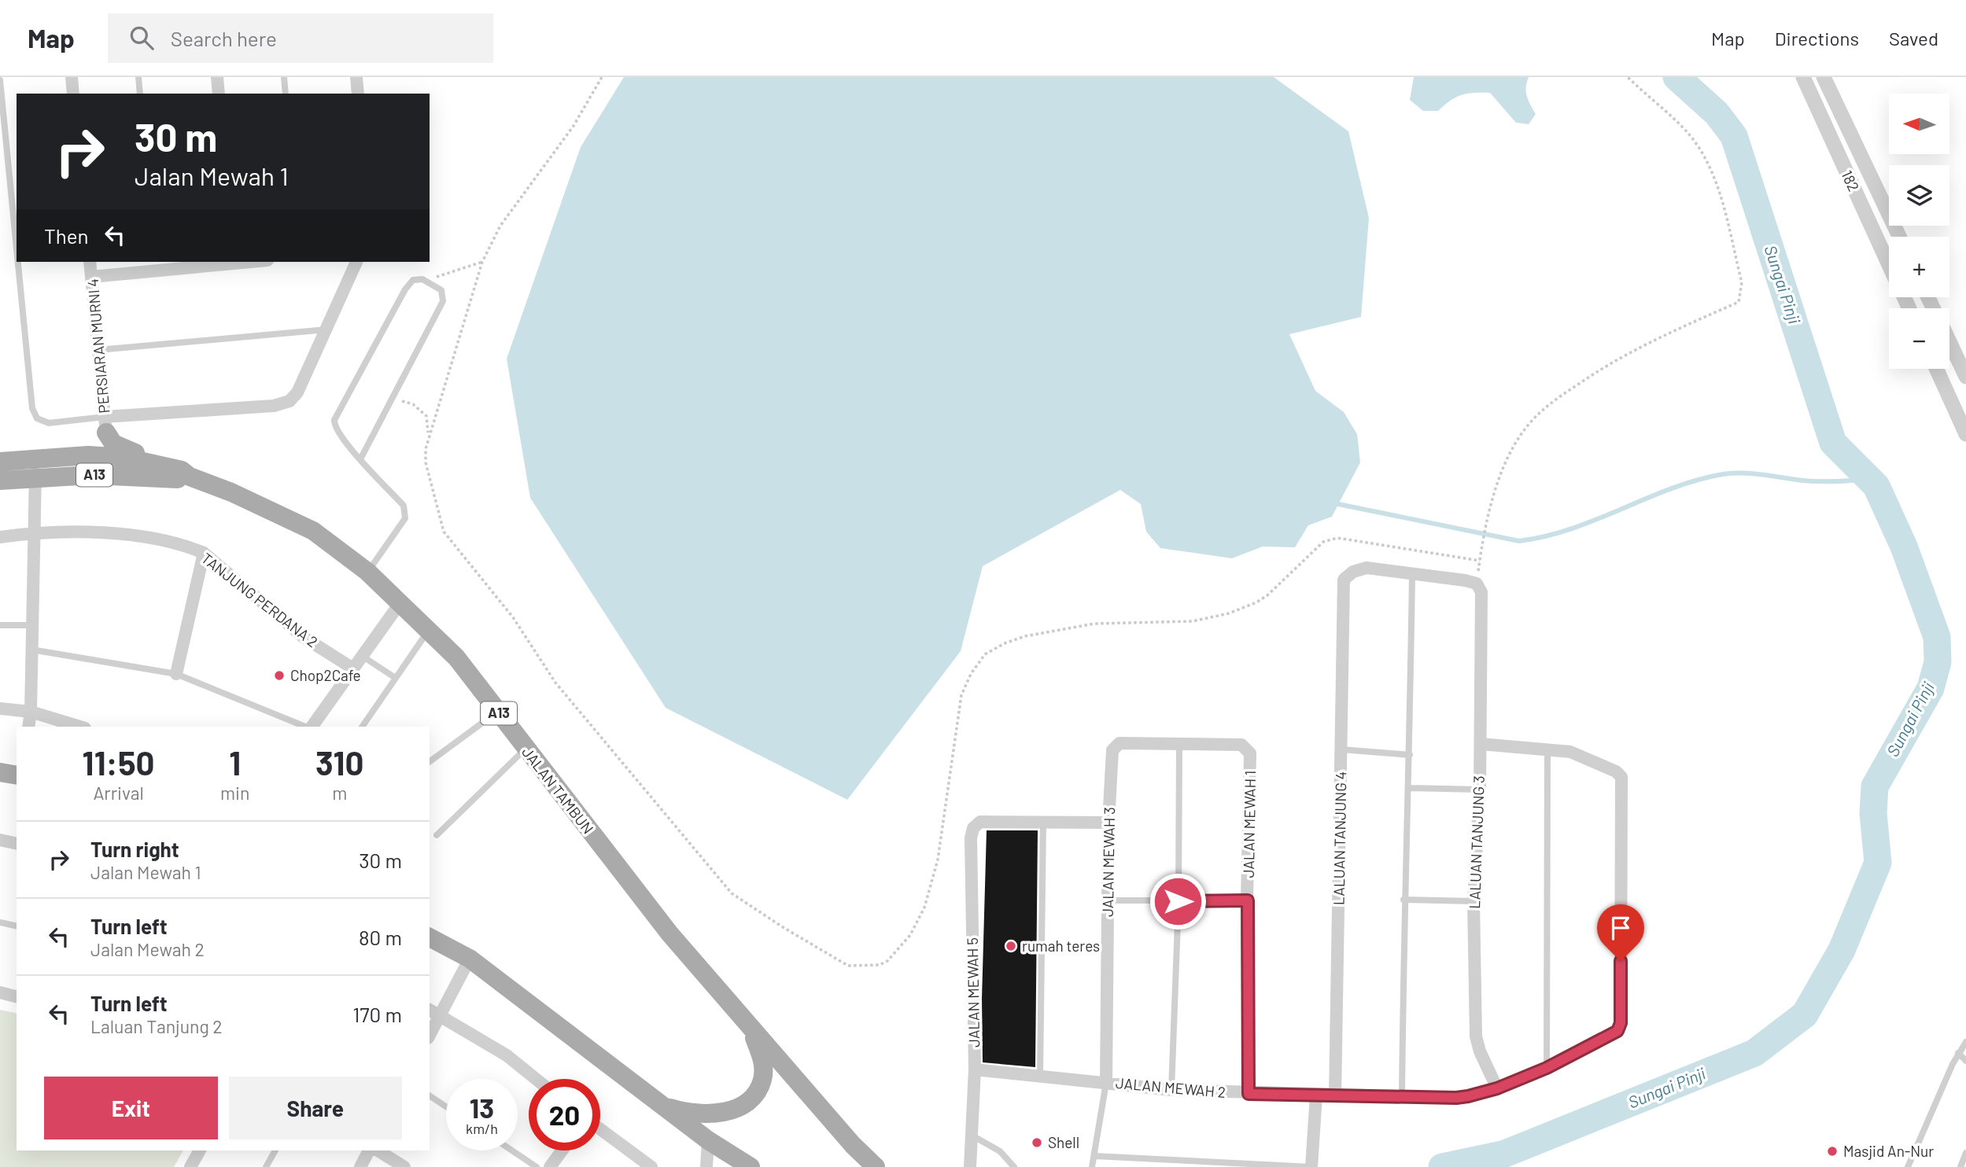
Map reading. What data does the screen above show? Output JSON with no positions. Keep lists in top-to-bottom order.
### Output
{
  "streets": {
    "main road": ["A13", "JALAN TAMBUN"],
    "street": [
      "182",
      "PERSIARAN MURNI 4",
      "TANJUNG PERDANA 2",
      "JALAN MEWAH 1",
      "LALUAN TANJUNG 4",
      "LALUAN TANJUNG 3",
      "JALAN MEWAH 3",
      "JALAN MEWAH 5",
      "JALAN MEWAH 2"
    ]
  },
  "crossings": [
    ["JALAN MEWAH 1", "JALAN MEWAH 3"],
    ["JALAN MEWAH 1", "JALAN MEWAH 2"],
    ["LALUAN TANJUNG 4", "JALAN MEWAH 2"],
    ["LALUAN TANJUNG 3", "JALAN MEWAH 2"],
    ["JALAN MEWAH 3", "JALAN MEWAH 2"],
    ["JALAN MEWAH 5", "JALAN MEWAH 2"]
  ],
  "water": ["Sungai Pinji"],
  "places": [
    "Chop2Cafe",
    "rumah teres",
    "Shell",
    "Masjid An-Nur"
  ],
  "north": "left",
  "page": {
    "header": "Map",
    "search": "Search here",
    "nav": ["Map", "Directions", "Saved"],
    "map_buttons": ["+", "−"],
    "turn": ["30 m", "Jalan Mewah 1"],
    "then": "Then",
    "eta": [
      "11:50",
      "Arrival",
      "1",
      "min",
      "310",
      "m"
    ],
    "list": [
      {
        "name": "Turn right",
        "note": "Jalan Mewah 1",
        "value": "30 m"
      },
      {
        "name": "Turn left",
        "note": "Jalan Mewah 2",
        "value": "80 m"
      },
      {
        "name": "Turn left",
        "note": "Laluan Tanjung 2",
        "value": "170 m"
      }
    ],
    "buttons": ["Exit", "Share"],
    "speed": "13 km/h",
    "limit": "20"
  }
}
